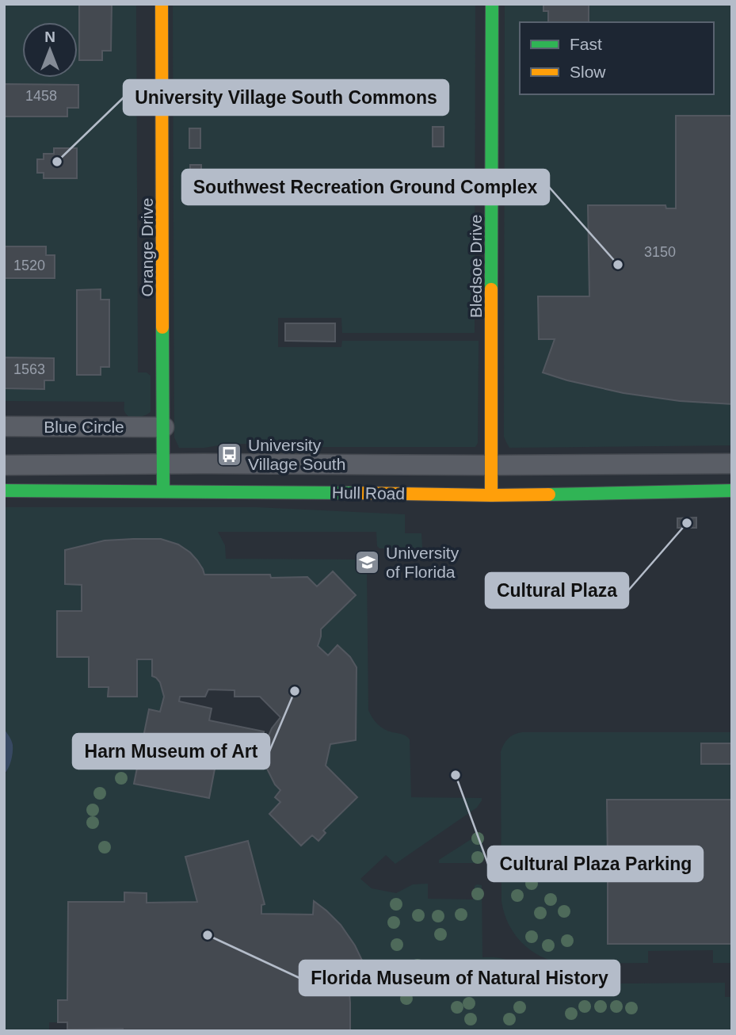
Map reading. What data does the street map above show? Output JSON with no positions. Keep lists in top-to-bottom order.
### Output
{
  "streets": {
    "street": [
      "Orange Drive",
      "Bledsoe Drive",
      "Blue Circle",
      "Hull Road"
    ]
  },
  "crossings": [
    ["Orange Drive", "Blue Circle"],
    ["Orange Drive", "Hull Road"],
    ["Bledsoe Drive", "Hull Road"]
  ],
  "places": {
    "other": [
      "University Village South Commons",
      "Southwest Recreation Ground Complex",
      "Cultural Plaza",
      "Harn Museum of Art",
      "Cultural Plaza Parking",
      "Florida Museum of Natural History"
    ],
    "bus stop": ["University Village South"],
    "school or university": ["University of Florida"]
  },
  "house_numbers": [
    "1458",
    "3150",
    "1520",
    "1563"
  ],
  "legend": ["Fast", "Slow"],
  "north": "top"
}
